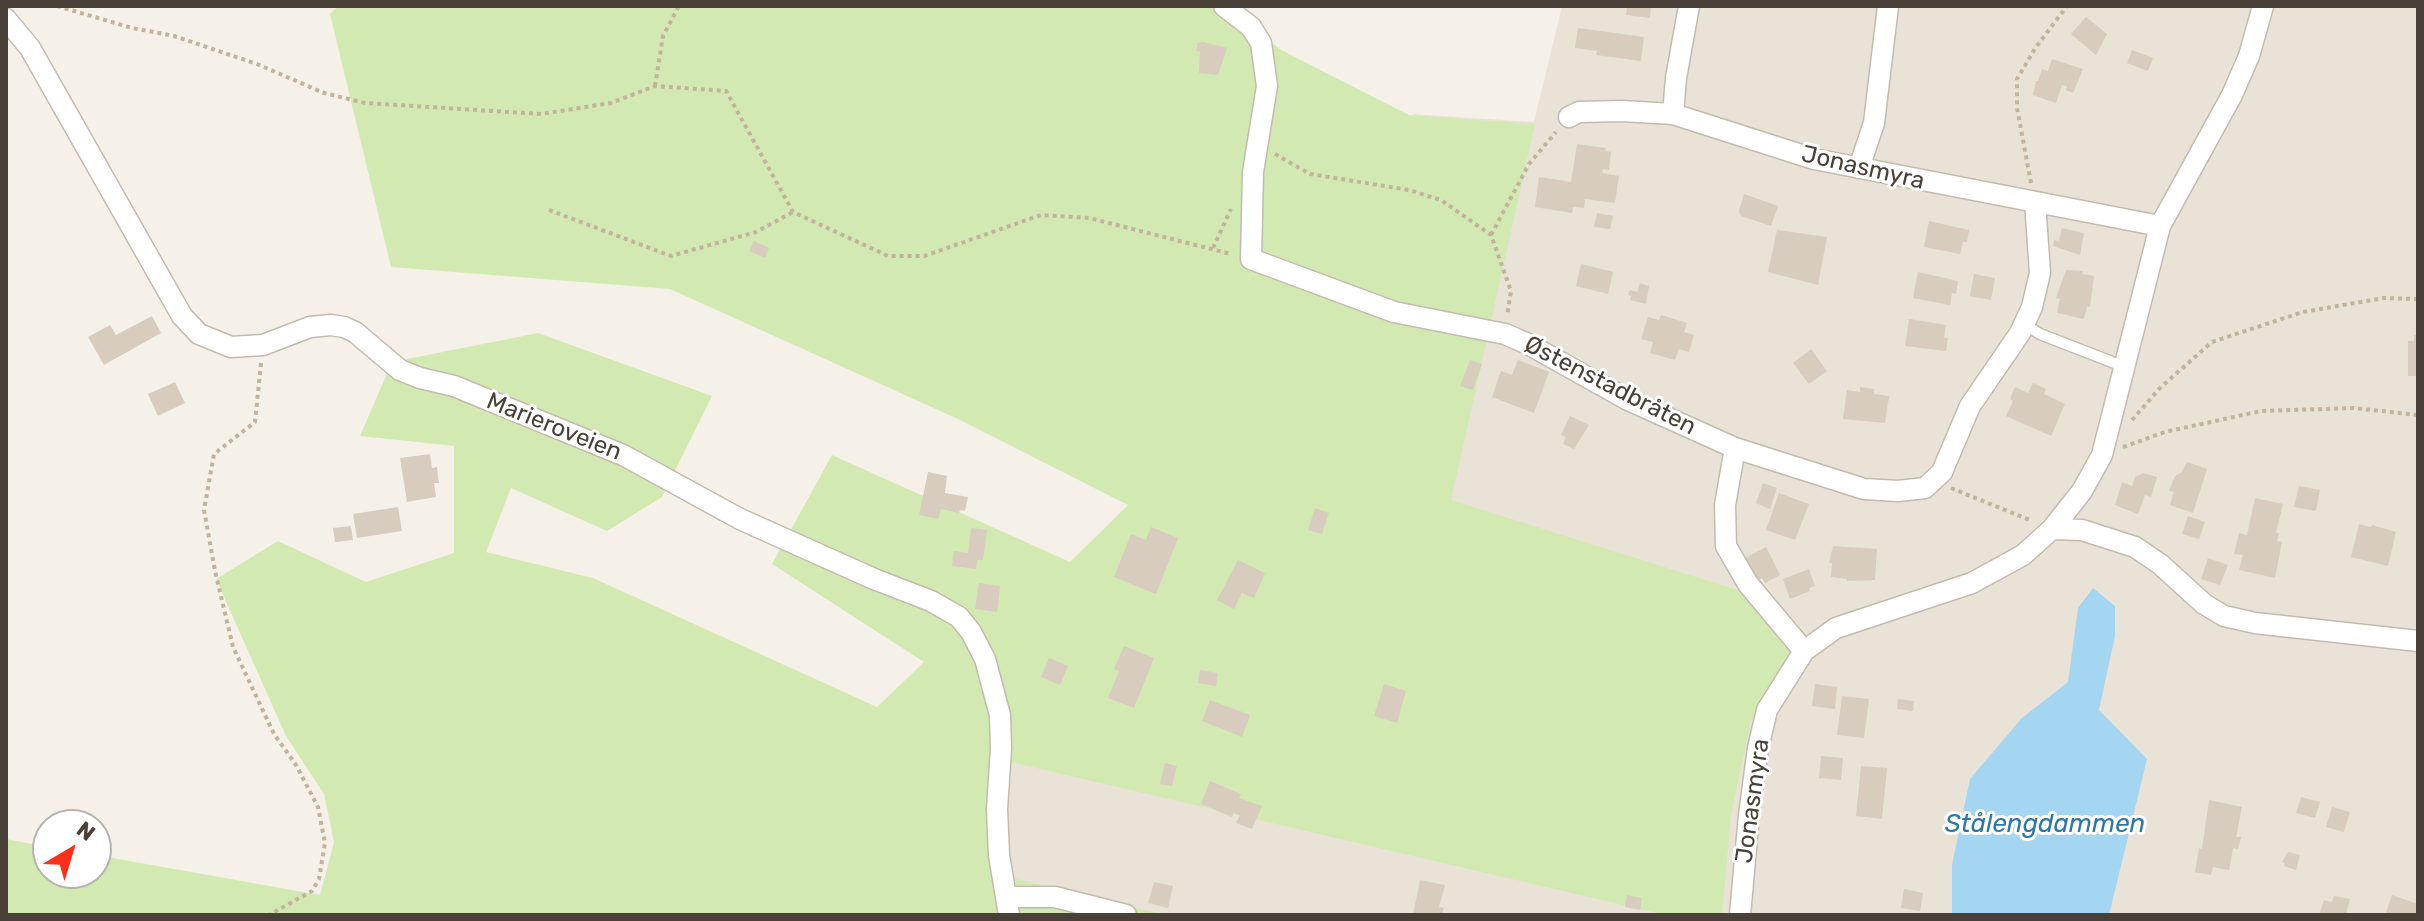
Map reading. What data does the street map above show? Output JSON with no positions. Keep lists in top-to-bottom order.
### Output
{
  "streets": {
    "street": ["Jonasmyra", "Østenstadbråten", "Marieroveien"]
  },
  "water": ["Stålengdammen"],
  "north": "top right"
}
